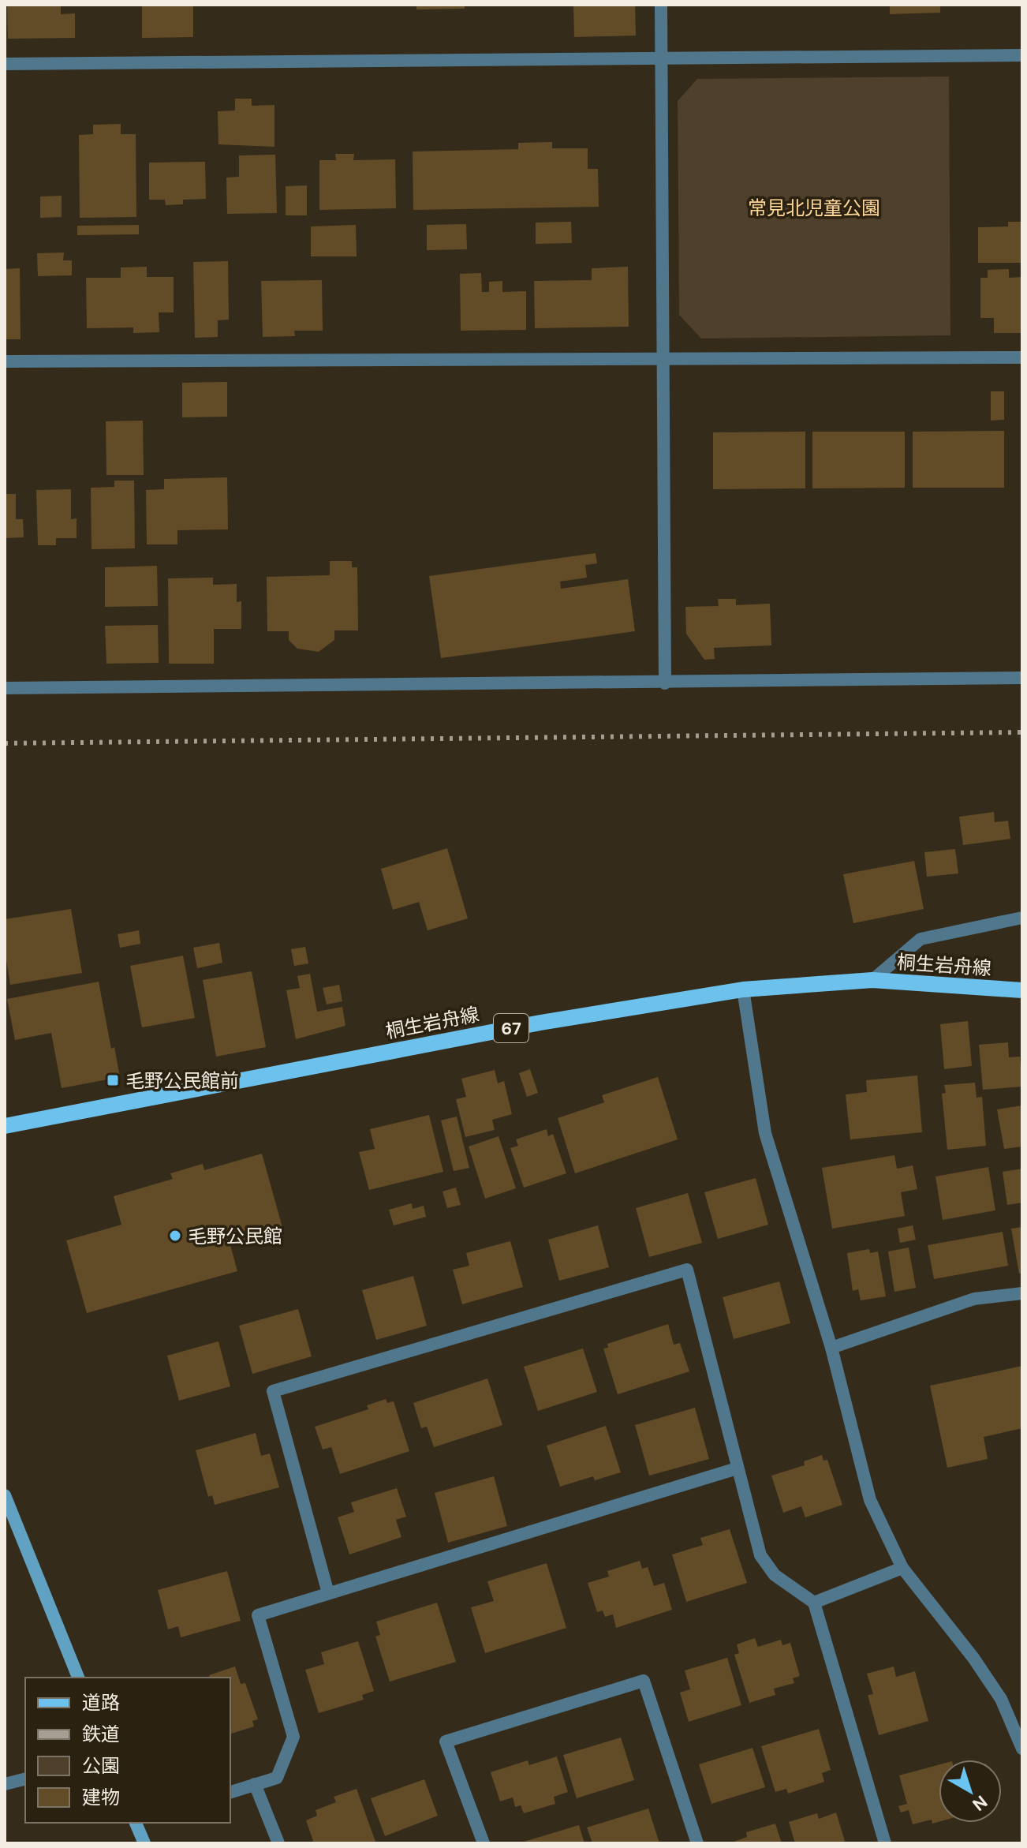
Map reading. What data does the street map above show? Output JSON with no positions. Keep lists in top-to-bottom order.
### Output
{
  "streets": {
    "main road": ["桐生岩舟線", "67"]
  },
  "parks": ["常見北児童公園"],
  "places": {
    "transit": ["毛野公民館前"],
    "other": ["毛野公民館"]
  },
  "legend": [
    "道路",
    "鉄道",
    "公園",
    "建物"
  ],
  "north": "bottom right"
}
